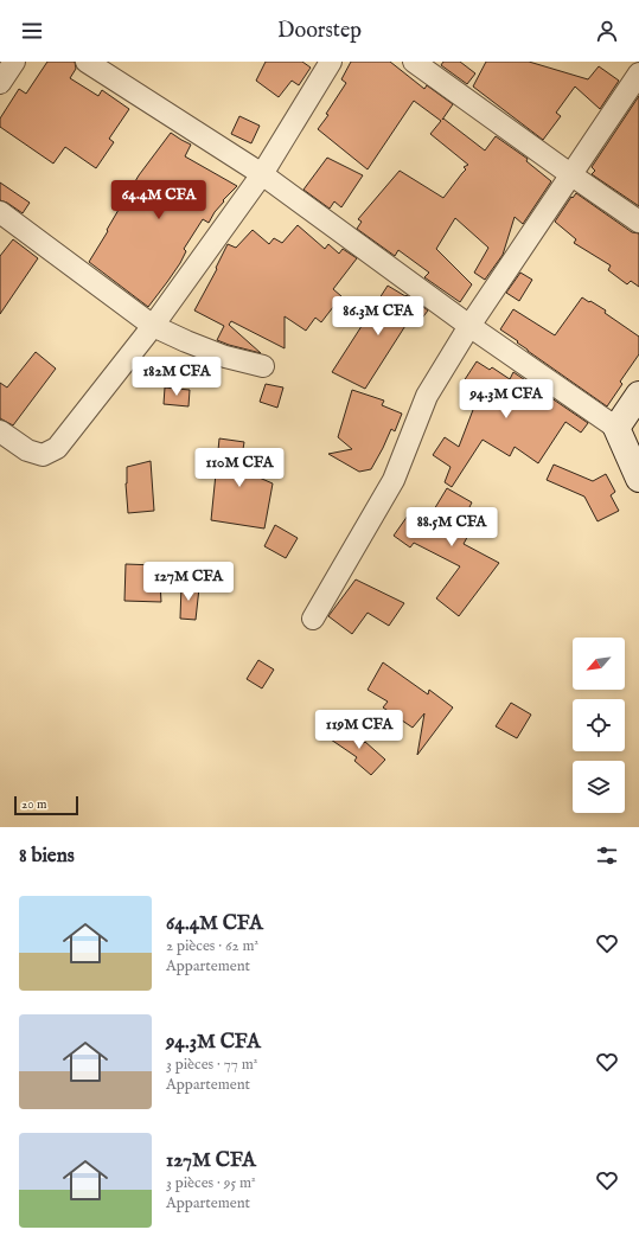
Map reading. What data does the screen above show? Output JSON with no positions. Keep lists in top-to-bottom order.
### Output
{
  "scale_bar": "20 m",
  "north": "bottom left",
  "page": {
    "header": "Doorstep",
    "price": [
      "64.4M CFA",
      "86.3M CFA",
      "182M CFA",
      "94.3M CFA",
      "110M CFA",
      "88.5M CFA",
      "127M CFA",
      "119M CFA"
    ],
    "scale": "20 m",
    "heading": "8 biens",
    "list": [
      {
        "name": "64.4M CFA",
        "note": "2 pièces · 62 m² · Appartement"
      },
      {
        "name": "94.3M CFA",
        "note": "3 pièces · 77 m² · Appartement"
      },
      {
        "name": "127M CFA",
        "note": "3 pièces · 95 m² · Appartement"
      }
    ]
  }
}
